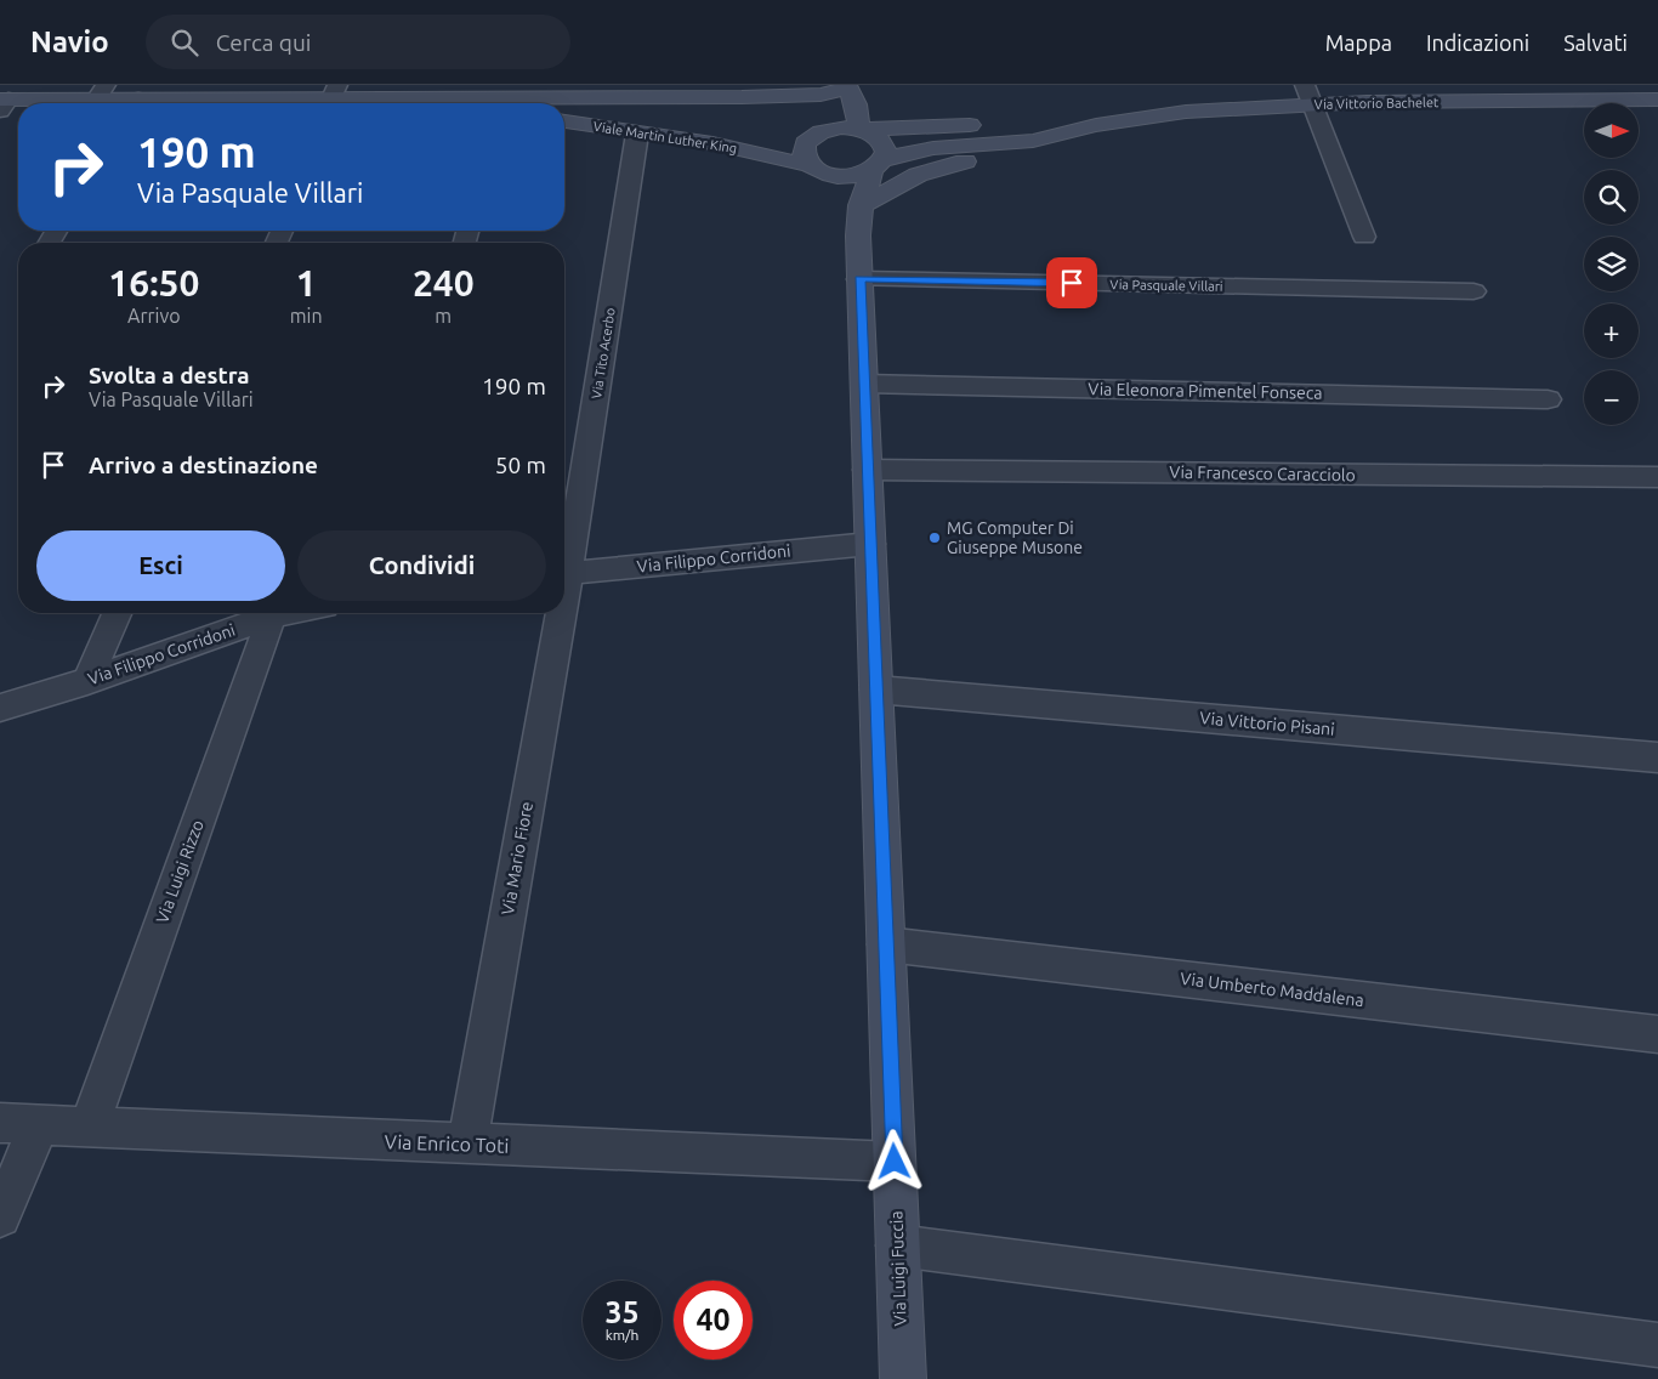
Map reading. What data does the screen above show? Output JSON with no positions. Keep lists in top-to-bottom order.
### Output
{
  "streets": {
    "street": [
      "Via Vittorio Bachelet",
      "Viale Martin Luther King",
      "Via Pasquale Villari",
      "Via Tito Acerbo",
      "Via Eleonora Pimentel Fonseca",
      "Via Francesco Caracciolo",
      "Via Filippo Corridoni",
      "Via Vittorio Pisani",
      "Via Mario Fiore",
      "Via Luigi Rizzo",
      "Via Umberto Maddalena",
      "Via Enrico Toti",
      "Via Luigi Fuccia"
    ]
  },
  "crossings": [
    ["Viale Martin Luther King", "Via Tito Acerbo"],
    ["Viale Martin Luther King", "Via Luigi Fuccia"],
    ["Via Pasquale Villari", "Via Luigi Fuccia"],
    ["Via Eleonora Pimentel Fonseca", "Via Luigi Fuccia"],
    ["Via Francesco Caracciolo", "Via Luigi Fuccia"],
    ["Via Filippo Corridoni", "Via Luigi Rizzo"],
    ["Via Filippo Corridoni", "Via Luigi Fuccia"],
    ["Via Vittorio Pisani", "Via Luigi Fuccia"],
    ["Via Mario Fiore", "Via Enrico Toti"],
    ["Via Luigi Rizzo", "Via Enrico Toti"],
    ["Via Umberto Maddalena", "Via Luigi Fuccia"],
    ["Via Enrico Toti", "Via Luigi Fuccia"]
  ],
  "places": ["MG Computer Di Giuseppe Musone"],
  "north": "right",
  "page": {
    "header": "Navio",
    "search": "Cerca qui",
    "nav": ["Mappa", "Indicazioni", "Salvati"],
    "map_buttons": ["+", "−"],
    "turn": ["190 m", "Via Pasquale Villari"],
    "eta": [
      "16:50",
      "Arrivo",
      "1",
      "min",
      "240",
      "m"
    ],
    "list": [
      {
        "name": "Svolta a destra",
        "note": "Via Pasquale Villari",
        "value": "190 m"
      },
      {
        "name": "Arrivo a destinazione",
        "value": "50 m"
      }
    ],
    "buttons": ["Esci", "Condividi"],
    "speed": "35 km/h",
    "limit": "40"
  }
}
